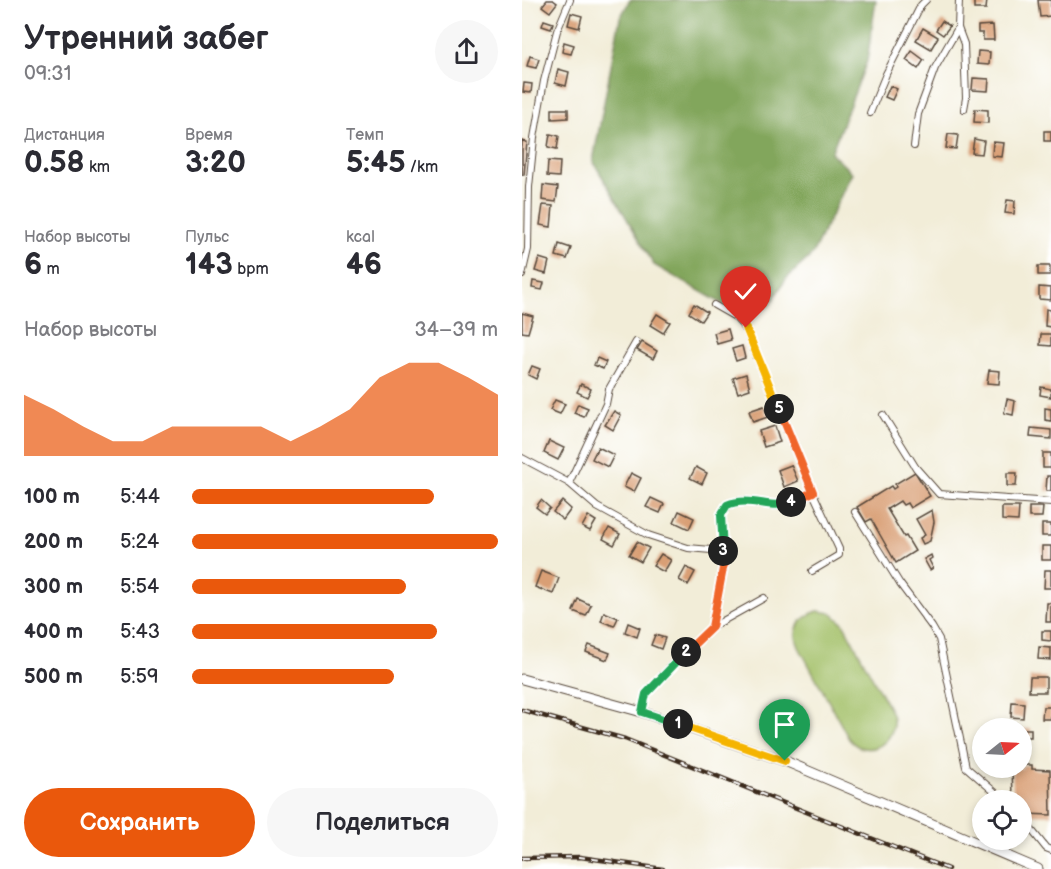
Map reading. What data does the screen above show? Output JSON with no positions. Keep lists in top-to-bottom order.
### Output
{
  "north": "right",
  "page": {
    "heading": ["Утренний забег", "09:31"],
    "stats": [
      ["Дистанция", "0.58 km"],
      ["Время", "3:20"],
      ["Темп", "5:45 /km"],
      ["Набор высоты", "6 m"],
      ["Пульс", "143 bpm"],
      ["kcal", "46"]
    ],
    "chart": ["Набор высоты", "34–39 m"],
    "pins": [
      "5",
      "4",
      "3",
      "2",
      "1"
    ],
    "list": [
      {
        "name": "100 m",
        "note": "5:44"
      },
      {
        "name": "200 m",
        "note": "5:24"
      },
      {
        "name": "300 m",
        "note": "5:54"
      },
      {
        "name": "400 m",
        "note": "5:43"
      },
      {
        "name": "500 m",
        "note": "5:59"
      }
    ],
    "buttons": ["Сохранить", "Поделиться"]
  }
}
